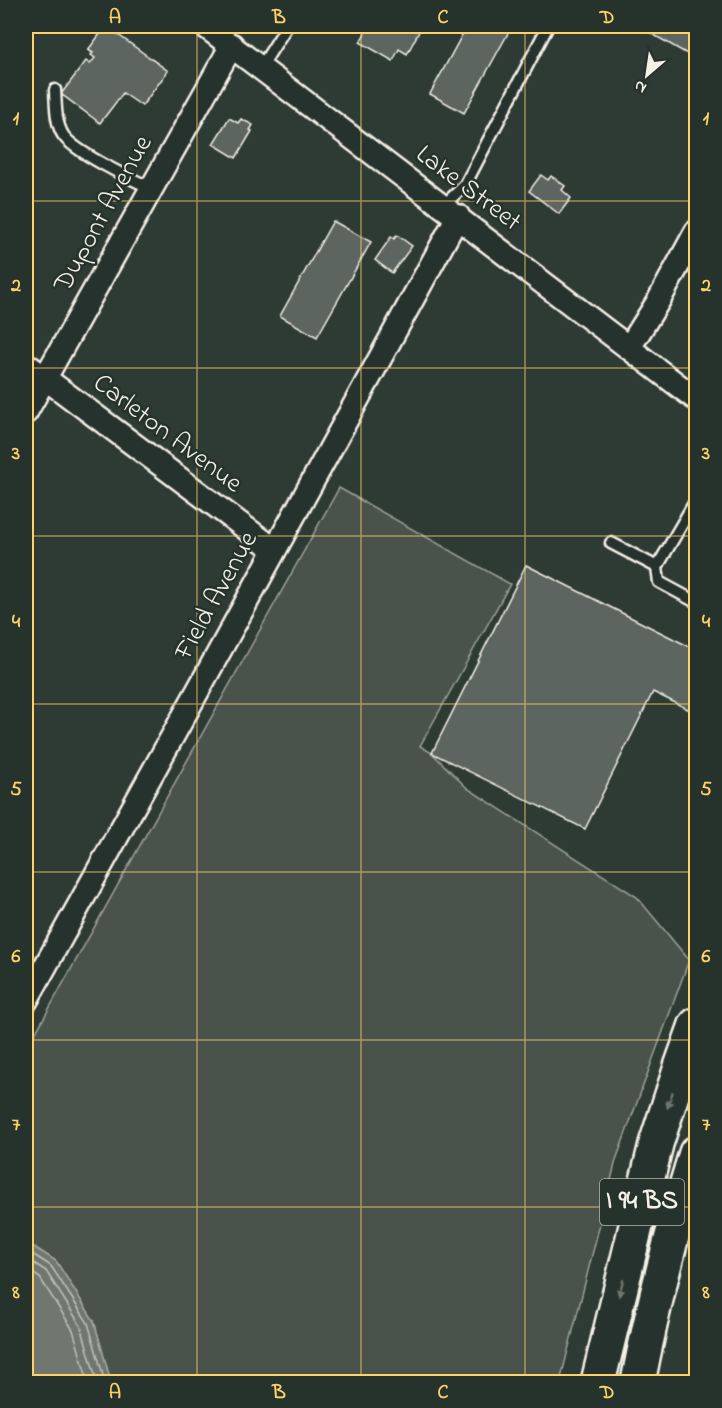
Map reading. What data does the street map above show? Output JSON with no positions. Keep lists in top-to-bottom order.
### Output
{
  "streets": {
    "highway": ["I 94 BS"],
    "street": [
      "Lake Street",
      "Dupont Avenue",
      "Carleton Avenue",
      "Field Avenue"
    ]
  },
  "crossings": [
    ["Lake Street", "Dupont Avenue"],
    ["Lake Street", "Field Avenue"],
    ["Dupont Avenue", "Carleton Avenue"],
    ["Carleton Avenue", "Field Avenue"]
  ],
  "north": "bottom left",
  "grid": {
    "columns": [
      "A",
      "B",
      "C",
      "D"
    ],
    "rows": [
      "1",
      "2",
      "3",
      "4",
      "5",
      "6",
      "7",
      "8"
    ]
  }
}
